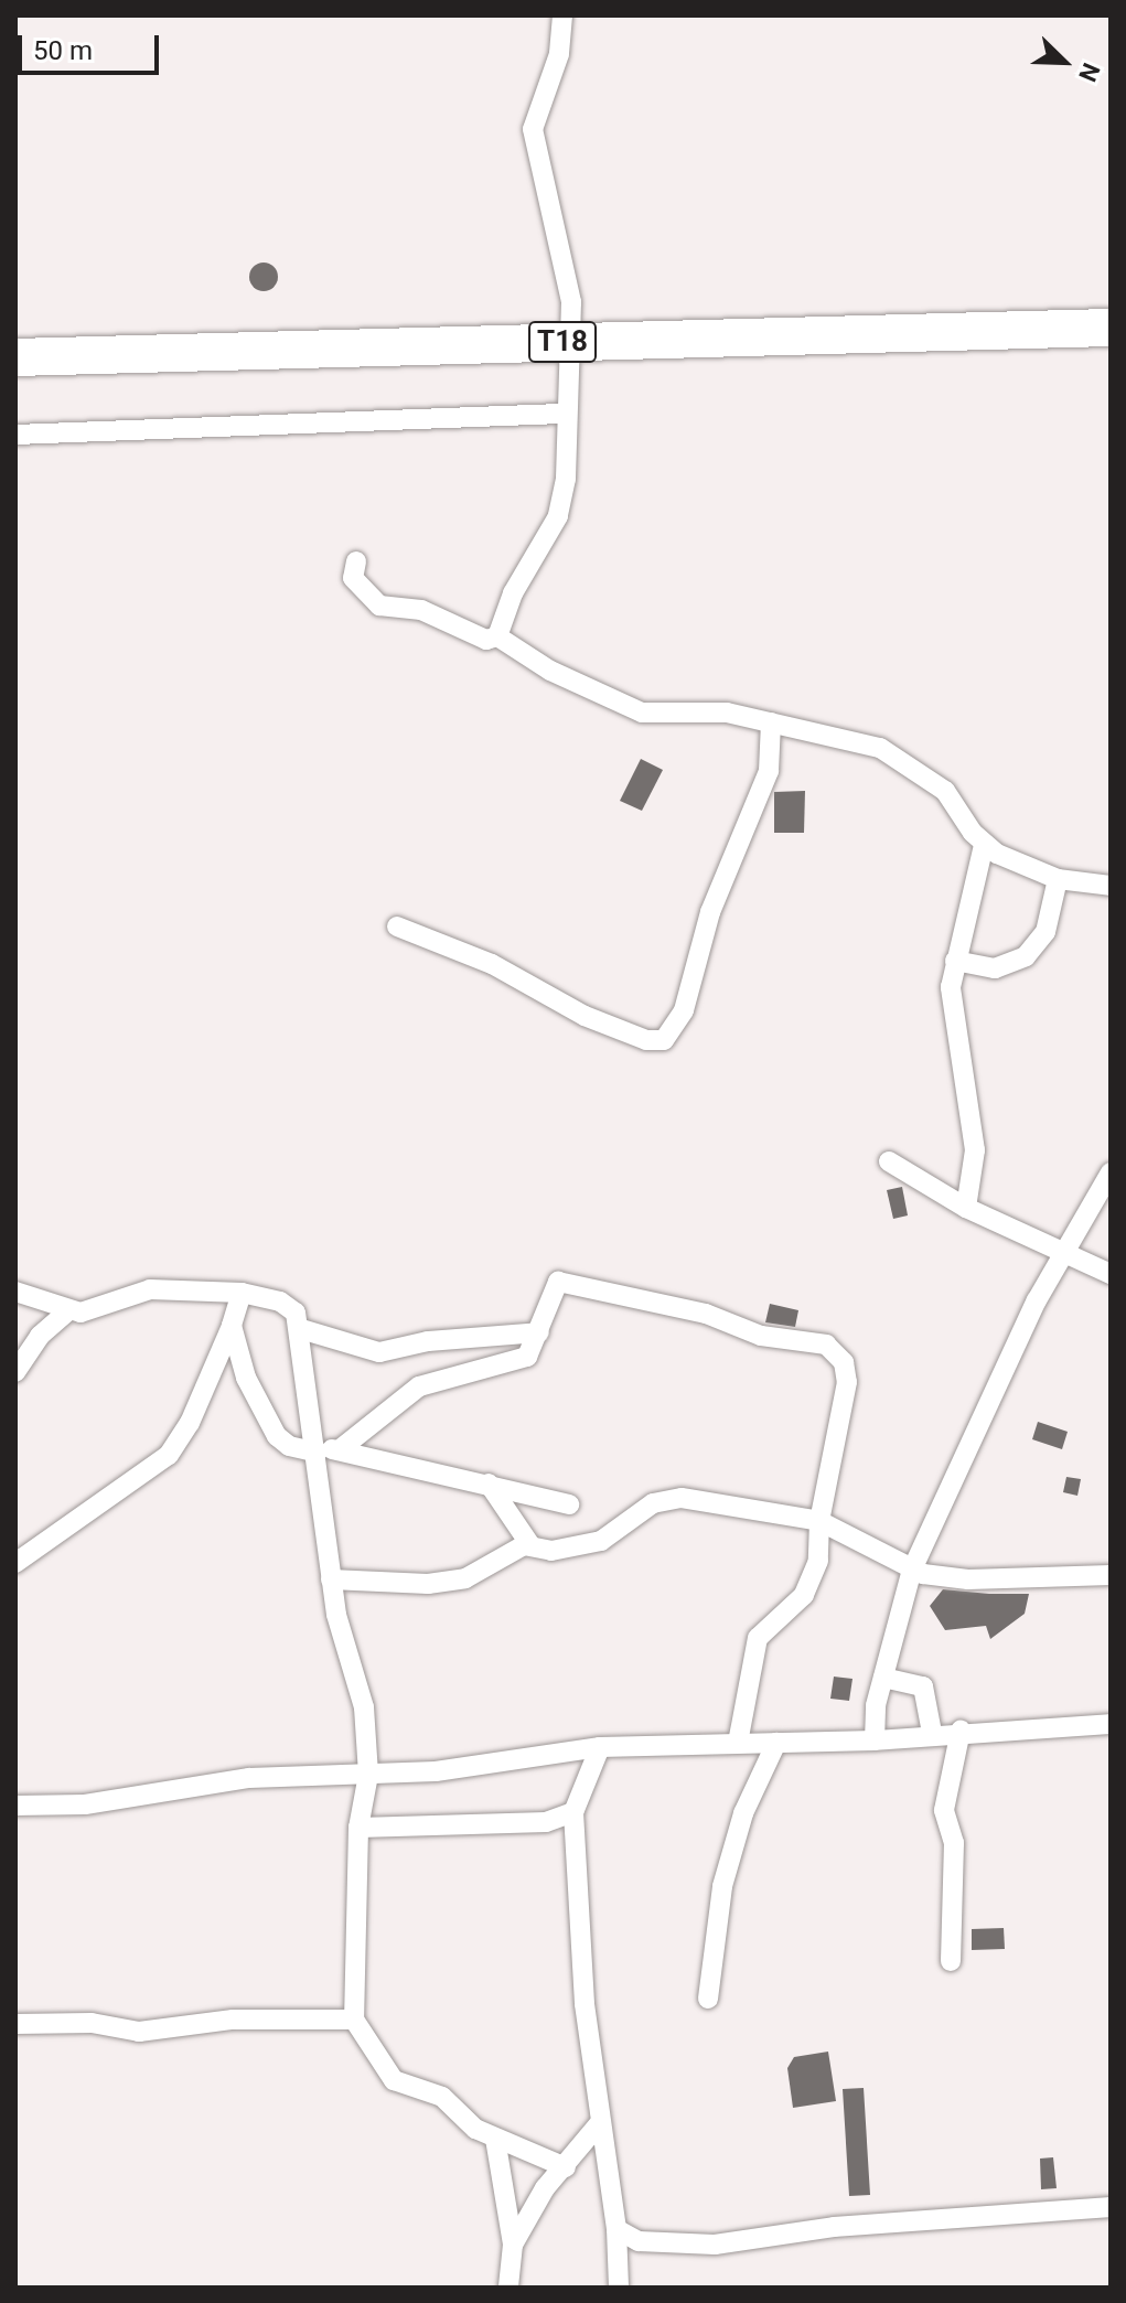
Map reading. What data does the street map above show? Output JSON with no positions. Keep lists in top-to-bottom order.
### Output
{
  "streets": {
    "highway": ["T18"]
  },
  "scale_bar": "50 m",
  "north": "bottom right"
}
